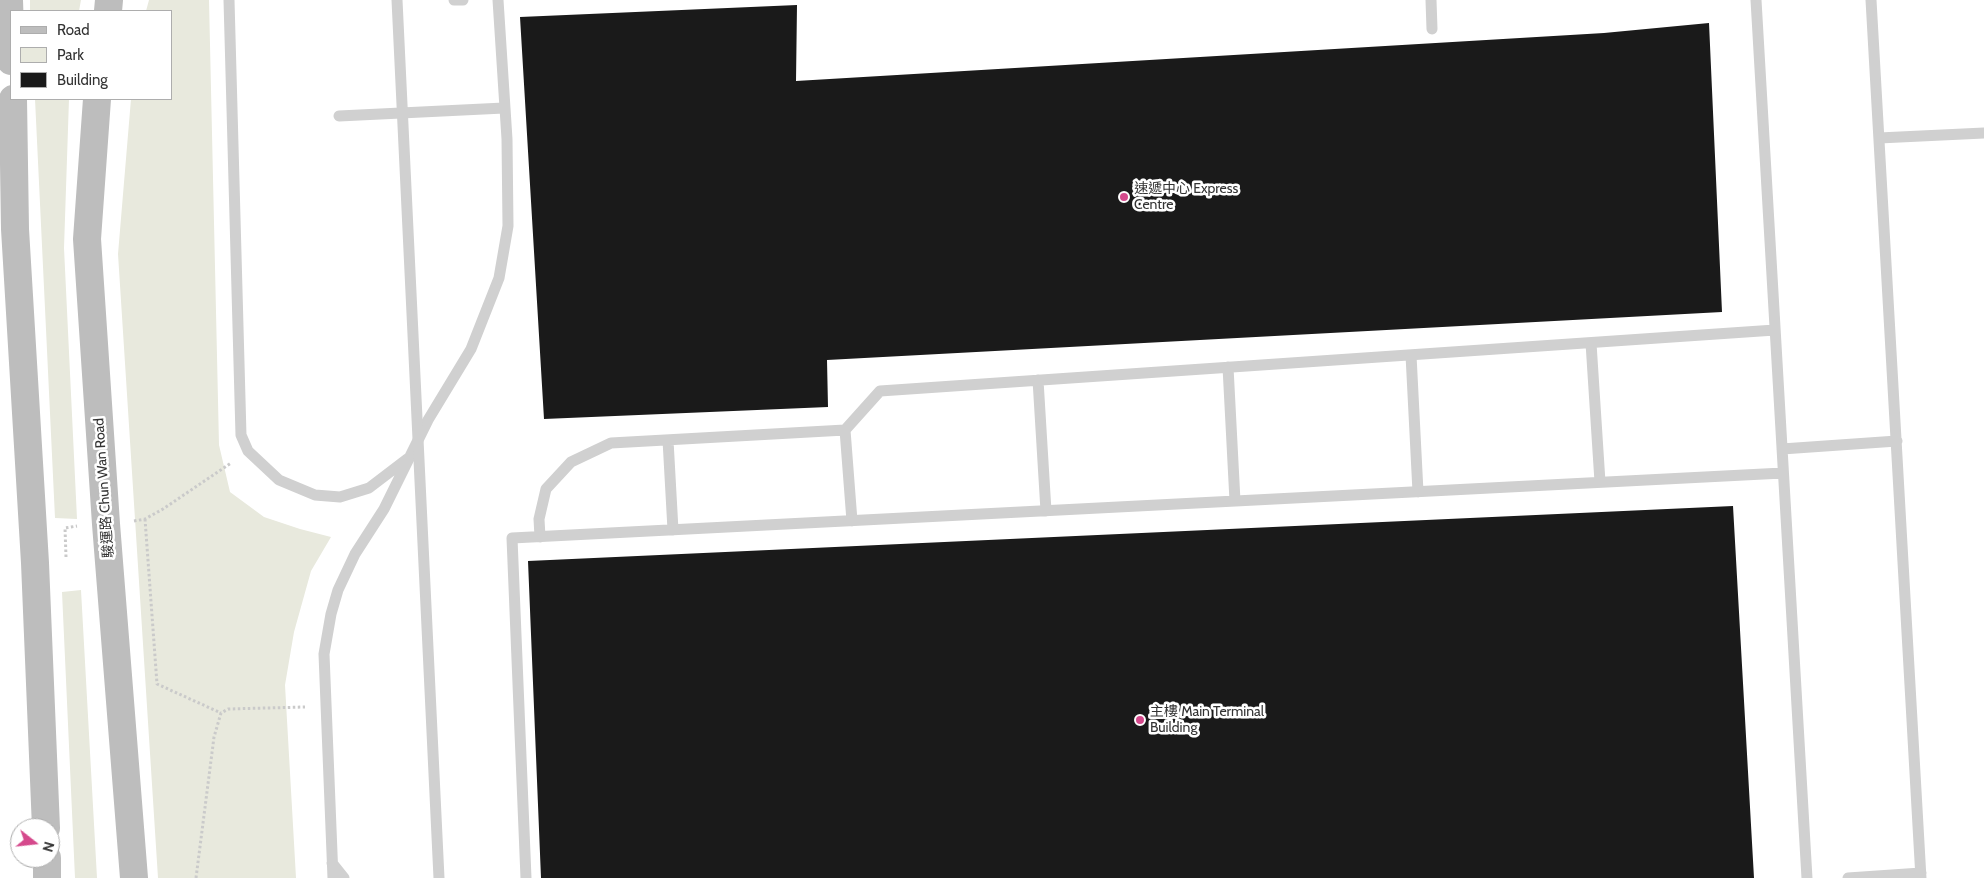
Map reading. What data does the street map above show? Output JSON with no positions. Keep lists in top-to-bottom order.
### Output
{
  "streets": {
    "street": ["駿運路 Chun Wan Road"]
  },
  "places": ["速遞中心 Express Centre", "主樓 Main Terminal Building"],
  "legend": ["Road", "Park", "Building"],
  "north": "right"
}
